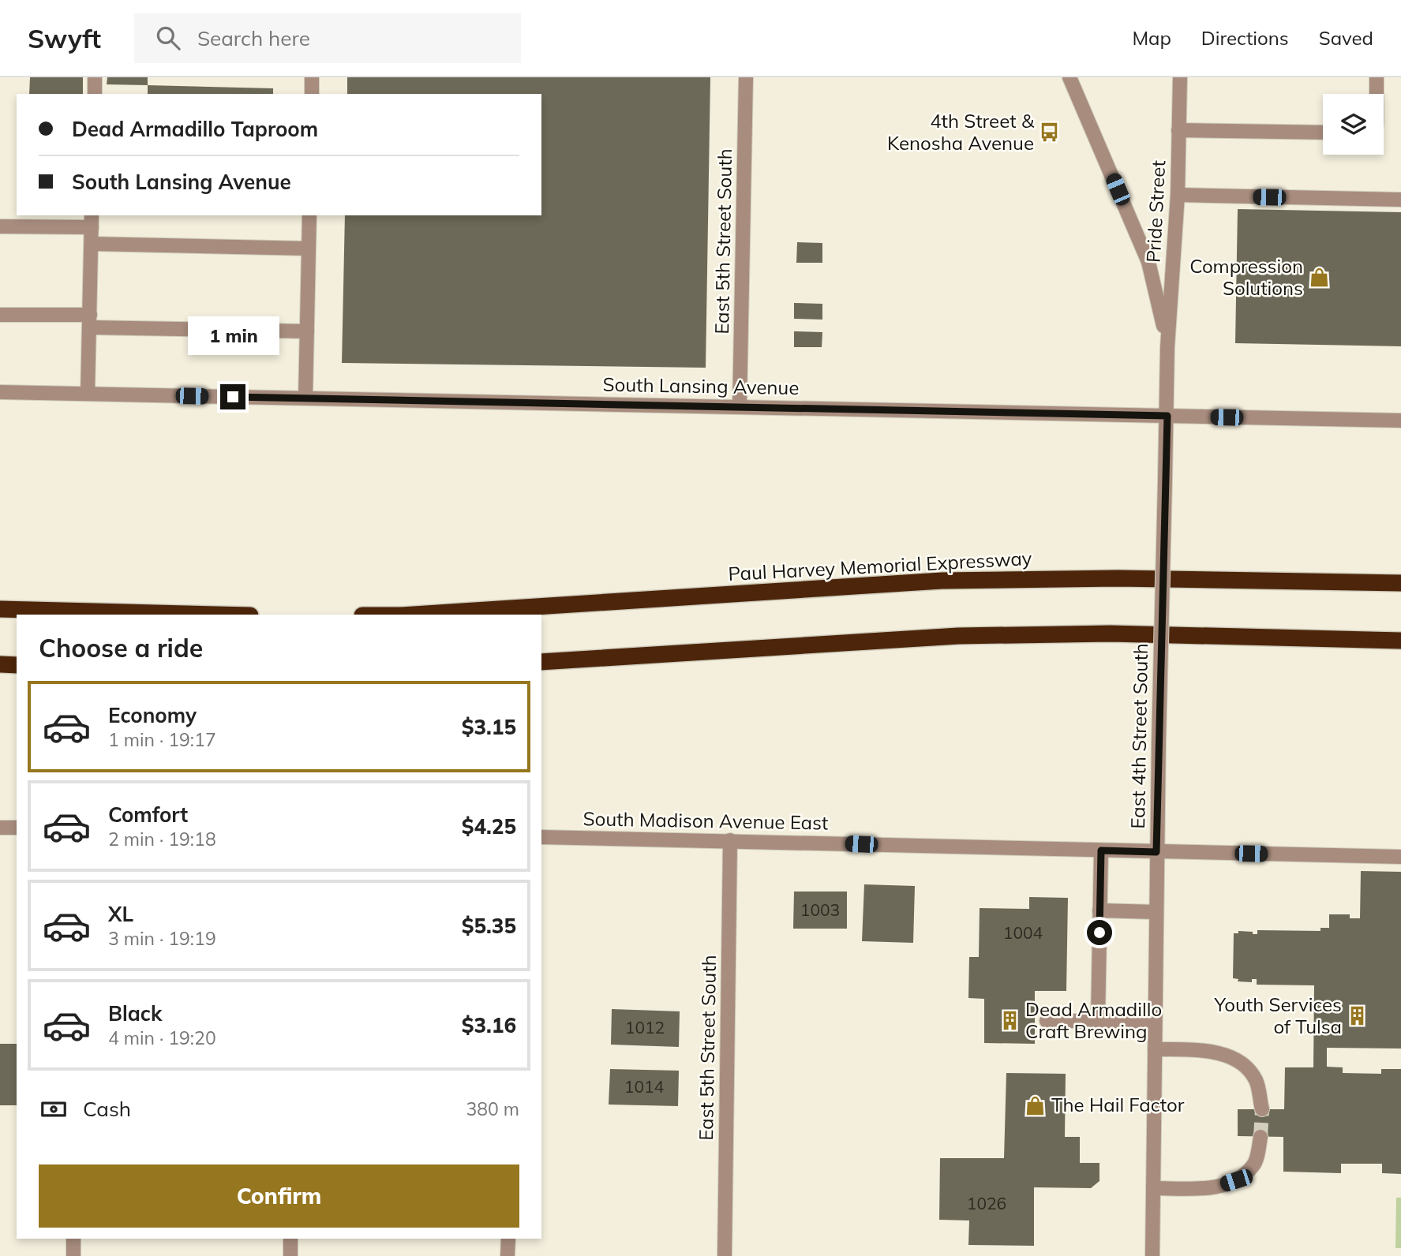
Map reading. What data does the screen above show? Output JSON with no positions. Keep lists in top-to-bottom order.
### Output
{
  "streets": {
    "highway": ["Paul Harvey Memorial Expressway"],
    "street": [
      "Pride Street",
      "East 5th Street South",
      "South Lansing Avenue",
      "East 4th Street South",
      "South Madison Avenue East"
    ]
  },
  "crossings": [
    ["Pride Street", "South Lansing Avenue"],
    ["Pride Street", "East 4th Street South"],
    ["East 5th Street South", "South Lansing Avenue"],
    ["East 5th Street South", "South Madison Avenue East"],
    ["South Lansing Avenue", "East 4th Street South"],
    ["East 4th Street South", "South Madison Avenue East"]
  ],
  "places": {
    "bus stop": ["4th Street & Kenosha Avenue"],
    "shop": ["Compression Solutions", "The Hail Factor"],
    "building": ["Youth Services of Tulsa", "Dead Armadillo Craft Brewing"]
  },
  "house_numbers": [
    "1003",
    "1004",
    "1012",
    "1014",
    "1026"
  ],
  "page": {
    "header": "Swyft",
    "search": "Search here",
    "nav": ["Map", "Directions", "Saved"],
    "banner": ["Dead Armadillo Taproom", "South Lansing Avenue"],
    "bubble": "1 min",
    "heading": "Choose a ride",
    "list": [
      {
        "name": "Economy",
        "note": "1 min · 19:17",
        "value": "$3.15"
      },
      {
        "name": "Comfort",
        "note": "2 min · 19:18",
        "value": "$4.25"
      },
      {
        "name": "XL",
        "note": "3 min · 19:19",
        "value": "$5.35"
      },
      {
        "name": "Black",
        "note": "4 min · 19:20",
        "value": "$3.16"
      }
    ],
    "pay": ["Cash", "380 m"],
    "buttons": "Confirm"
  }
}
